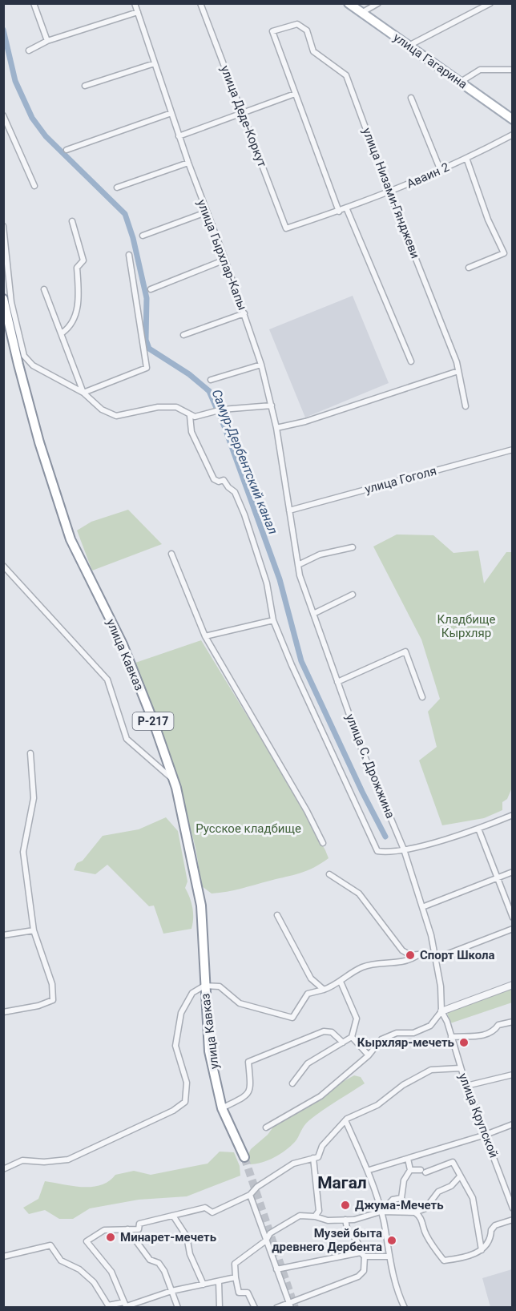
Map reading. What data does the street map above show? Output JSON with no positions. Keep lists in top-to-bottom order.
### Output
{
  "streets": {
    "main road": ["улица Гагарина", "улица Кавказ", "Р-217"],
    "street": [
      "улица Деде-Коркут",
      "Аваин 2",
      "улица Низами-Гянджеви",
      "улица Гырхлар-Капы",
      "улица Гоголя",
      "улица С. Дрожжина",
      "улица Крупской"
    ]
  },
  "crossings": [
    ["улица Деде-Коркут", "Аваин 2"],
    ["Аваин 2", "улица Низами-Гянджеви"],
    ["улица Гырхлар-Капы", "улица Гоголя"],
    ["улица Гырхлар-Капы", "улица С. Дрожжина"],
    ["улица Гоголя", "улица С. Дрожжина"],
    ["улица С. Дрожжина", "улица Крупской"]
  ],
  "districts": ["Магал"],
  "water": ["Самур-Дербентский канал"],
  "parks": ["Кладбище Кырхляр", "Русское кладбище"],
  "places": [
    "Спорт Школа",
    "Кырхляр-мечеть",
    "Джума-Мечеть",
    "Минарет-мечеть",
    "Музей быта древнего Дербента"
  ]
}
